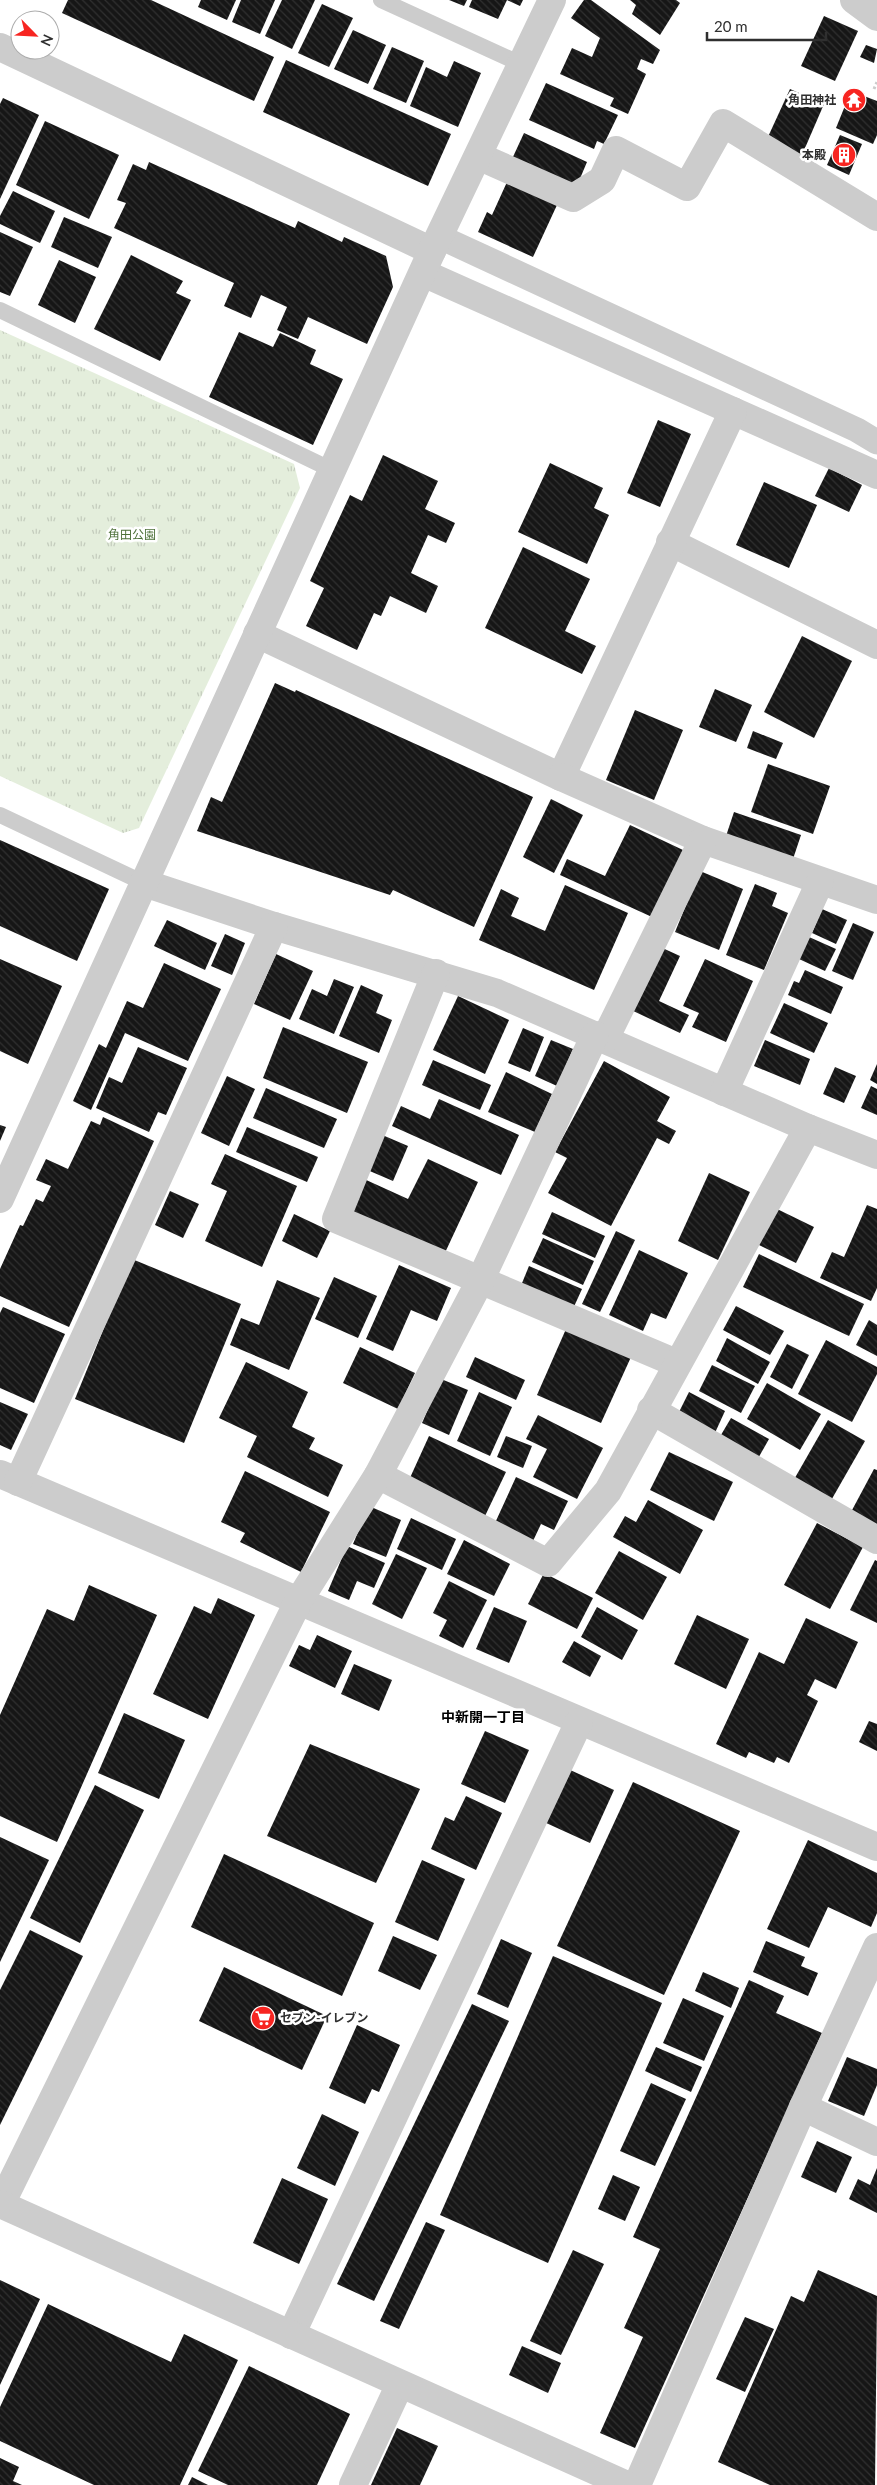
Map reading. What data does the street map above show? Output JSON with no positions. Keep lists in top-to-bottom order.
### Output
{
  "districts": ["中新開一丁目"],
  "parks": ["角田公園"],
  "places": {
    "temple": ["角田神社"],
    "building": ["本殿"],
    "supermarket": ["セブン-イレブン"]
  },
  "scale_bar": "20 m",
  "north": "bottom right"
}
